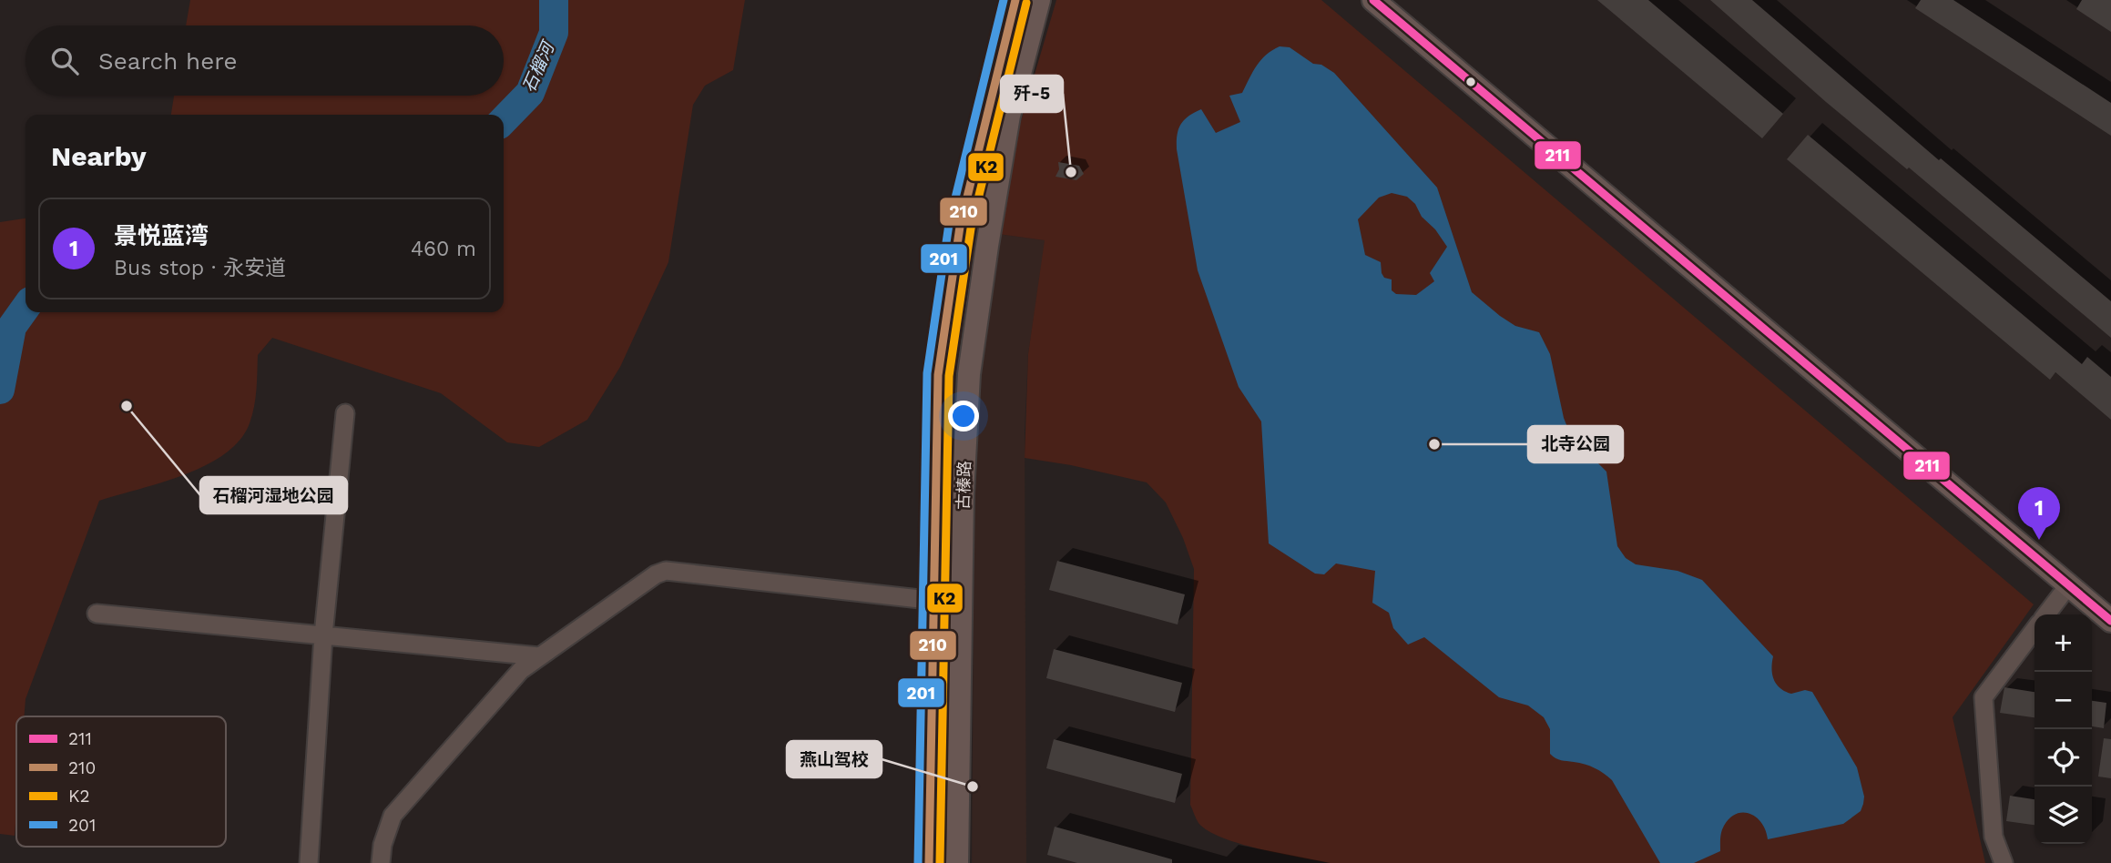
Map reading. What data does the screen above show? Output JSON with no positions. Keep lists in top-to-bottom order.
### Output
{
  "streets": {
    "main road": ["古榛路"]
  },
  "water": ["石榴河"],
  "places": [
    "歼-5",
    "石榴河湿地公园",
    "北寺公园",
    "燕山驾校"
  ],
  "lines": [
    "transit line 211",
    "transit line 210",
    "transit line 201",
    "transit line K2"
  ],
  "legend": [
    "211",
    "210",
    "K2",
    "201"
  ],
  "page": {
    "search": "Search here",
    "heading": "Nearby",
    "list": [
      {
        "mark": "1",
        "name": "景悦蓝湾",
        "note": "Bus stop · 永安道",
        "value": "460 m"
      }
    ],
    "pins": "1",
    "map_buttons": ["+", "−"]
  }
}
